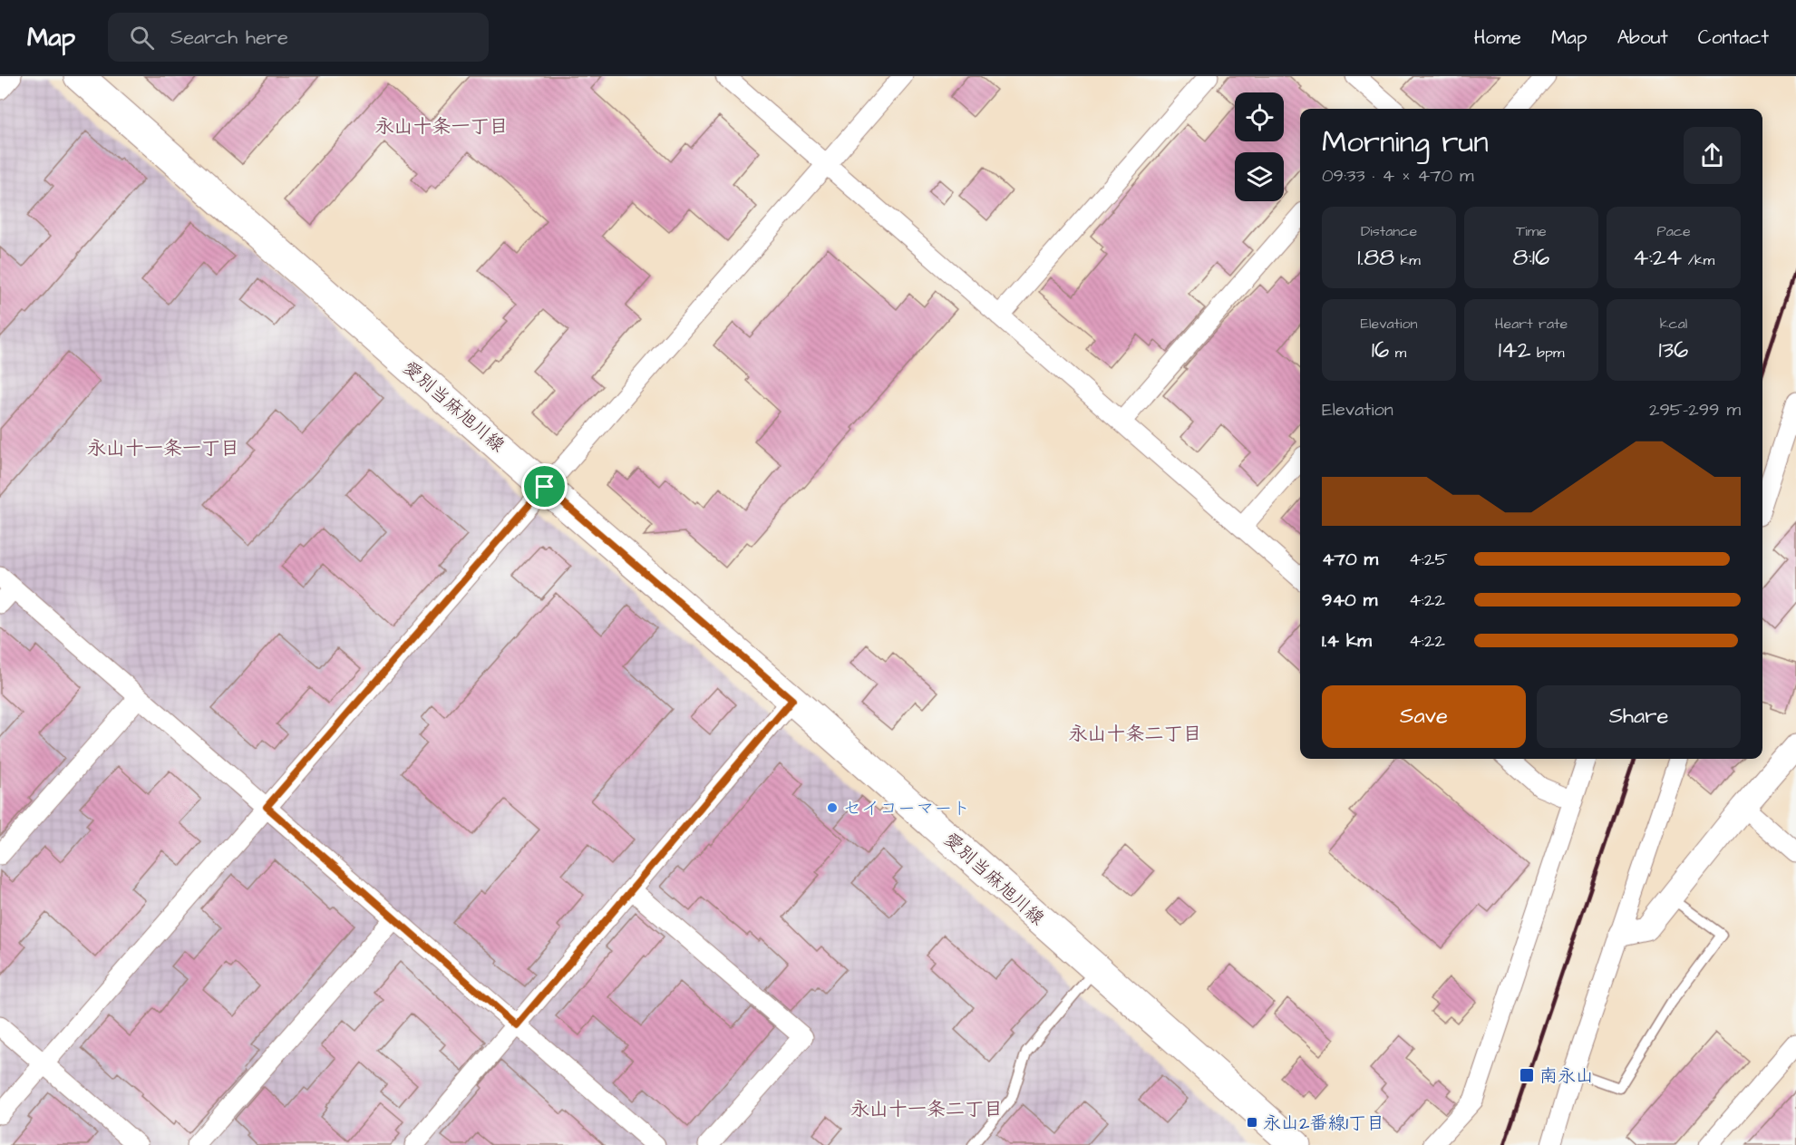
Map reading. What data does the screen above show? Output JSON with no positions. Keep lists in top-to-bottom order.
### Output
{
  "streets": {
    "main road": ["愛別当麻旭川線"]
  },
  "districts": [
    "永山十条一丁目",
    "永山十一条一丁目",
    "永山十条二丁目",
    "永山十一条二丁目"
  ],
  "places": {
    "other": ["セイコーマート"],
    "transit": ["南永山", "永山2番線1丁目"]
  },
  "page": {
    "header": "Map",
    "search": "Search here",
    "nav": [
      "Home",
      "Map",
      "About",
      "Contact"
    ],
    "heading": ["Morning run", "09:33 · 4 × 470 m"],
    "stats": [
      ["Distance", "1.88 km"],
      ["Time", "8:16"],
      ["Pace", "4:24 /km"],
      ["Elevation", "16 m"],
      ["Heart rate", "142 bpm"],
      ["kcal", "136"]
    ],
    "chart": ["Elevation", "295–299 m"],
    "list": [
      {
        "name": "470 m",
        "note": "4:25"
      },
      {
        "name": "940 m",
        "note": "4:22"
      },
      {
        "name": "1.4 km",
        "note": "4:22"
      }
    ],
    "buttons": ["Save", "Share"]
  }
}
